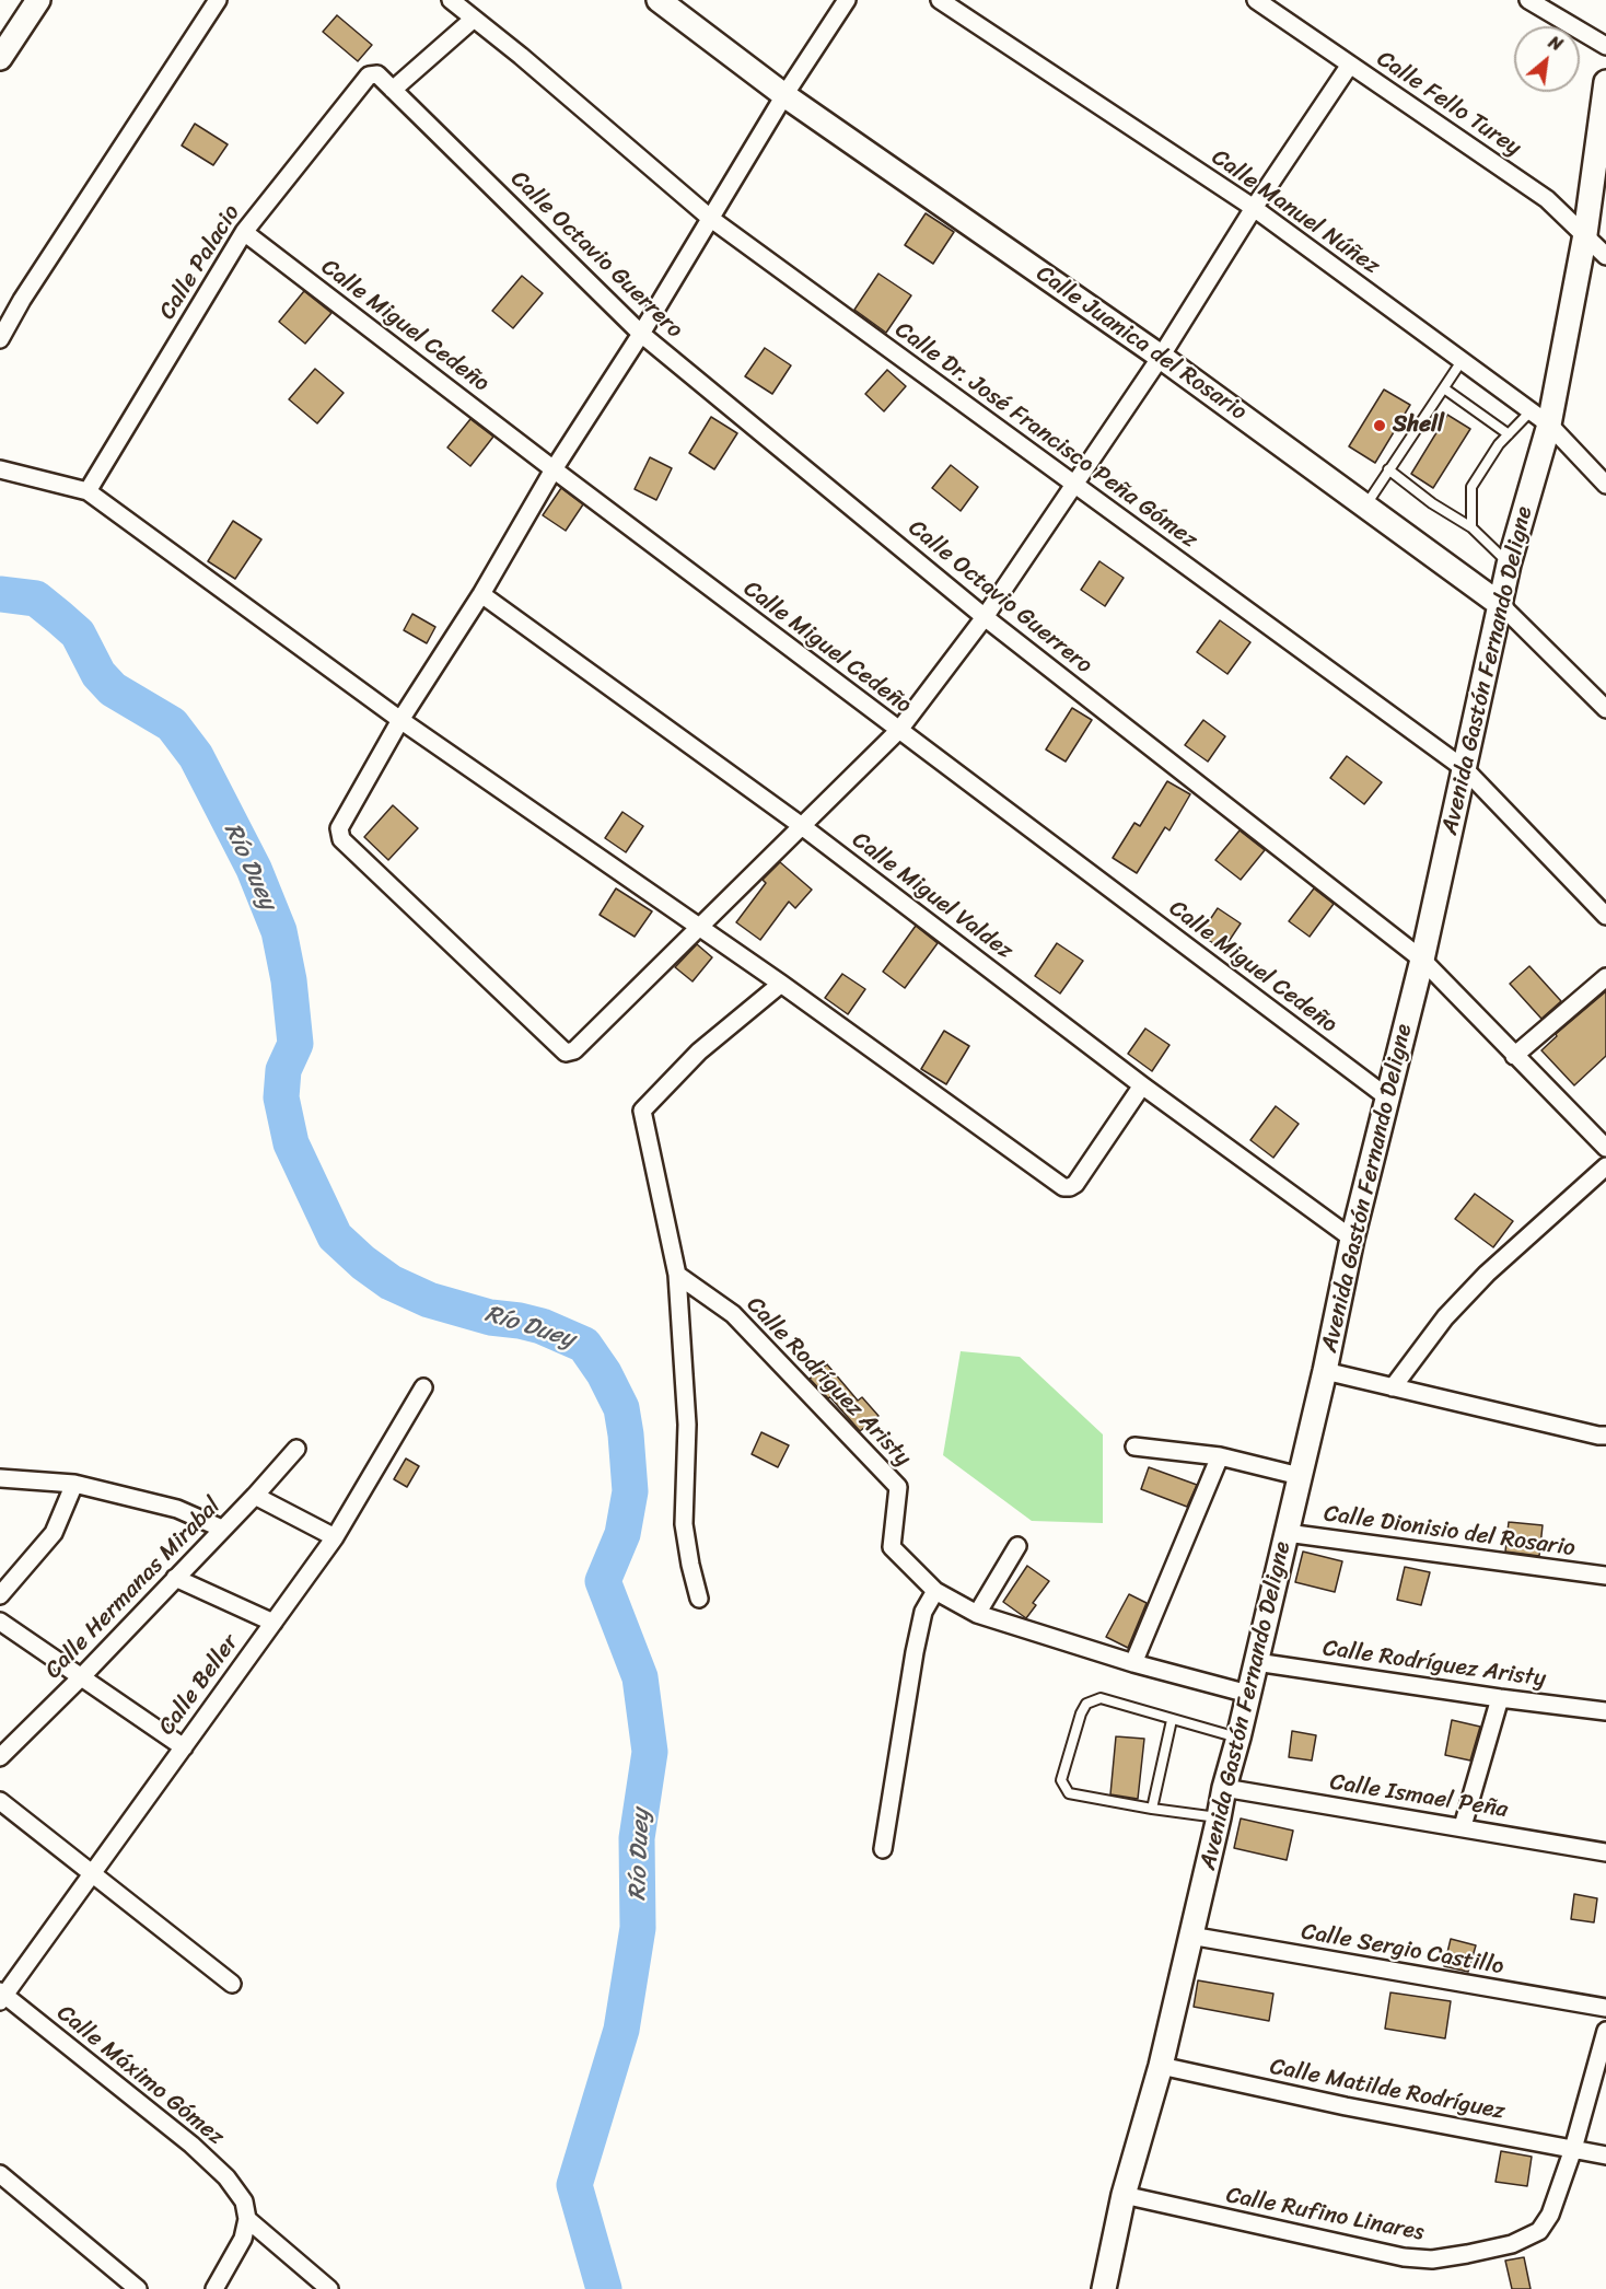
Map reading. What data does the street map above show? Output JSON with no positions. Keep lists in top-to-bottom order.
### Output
{
  "streets": {
    "street": [
      "Calle Fello Turey",
      "Calle Manuel Núñez",
      "Calle Octavio Guerrero",
      "Calle Palacio",
      "Calle Miguel Cedeño",
      "Calle Juanica del Rosario",
      "Calle Dr. José Francisco Peña Gómez",
      "Avenida Gastón Fernando Deligne",
      "Calle Miguel Valdez",
      "Calle Rodríguez Aristy",
      "Calle Dionisio del Rosario",
      "Calle Hermanas Mirabal",
      "Calle Beller",
      "Calle Ismael Peña",
      "Calle Sergio Castillo",
      "Calle Máximo Gómez",
      "Calle Matilde Rodríguez",
      "Calle Rufino Linares"
    ]
  },
  "crossings": [
    ["Calle Fello Turey", "Avenida Gastón Fernando Deligne"],
    ["Calle Manuel Núñez", "Avenida Gastón Fernando Deligne"],
    ["Calle Octavio Guerrero", "Calle Palacio"],
    ["Calle Octavio Guerrero", "Avenida Gastón Fernando Deligne"],
    ["Calle Palacio", "Calle Miguel Cedeño"],
    ["Calle Miguel Cedeño", "Avenida Gastón Fernando Deligne"],
    ["Calle Juanica del Rosario", "Avenida Gastón Fernando Deligne"],
    ["Calle Dr. José Francisco Peña Gómez", "Avenida Gastón Fernando Deligne"],
    ["Avenida Gastón Fernando Deligne", "Calle Miguel Valdez"],
    ["Avenida Gastón Fernando Deligne", "Calle Rodríguez Aristy"],
    ["Avenida Gastón Fernando Deligne", "Calle Dionisio del Rosario"],
    ["Avenida Gastón Fernando Deligne", "Calle Ismael Peña"],
    ["Avenida Gastón Fernando Deligne", "Calle Sergio Castillo"],
    ["Avenida Gastón Fernando Deligne", "Calle Matilde Rodríguez"],
    ["Avenida Gastón Fernando Deligne", "Calle Rufino Linares"],
    ["Calle Beller", "Calle Máximo Gómez"],
    ["Calle Matilde Rodríguez", "Calle Rufino Linares"]
  ],
  "water": ["Río Duey"],
  "places": ["Shell"],
  "north": "top right"
}
